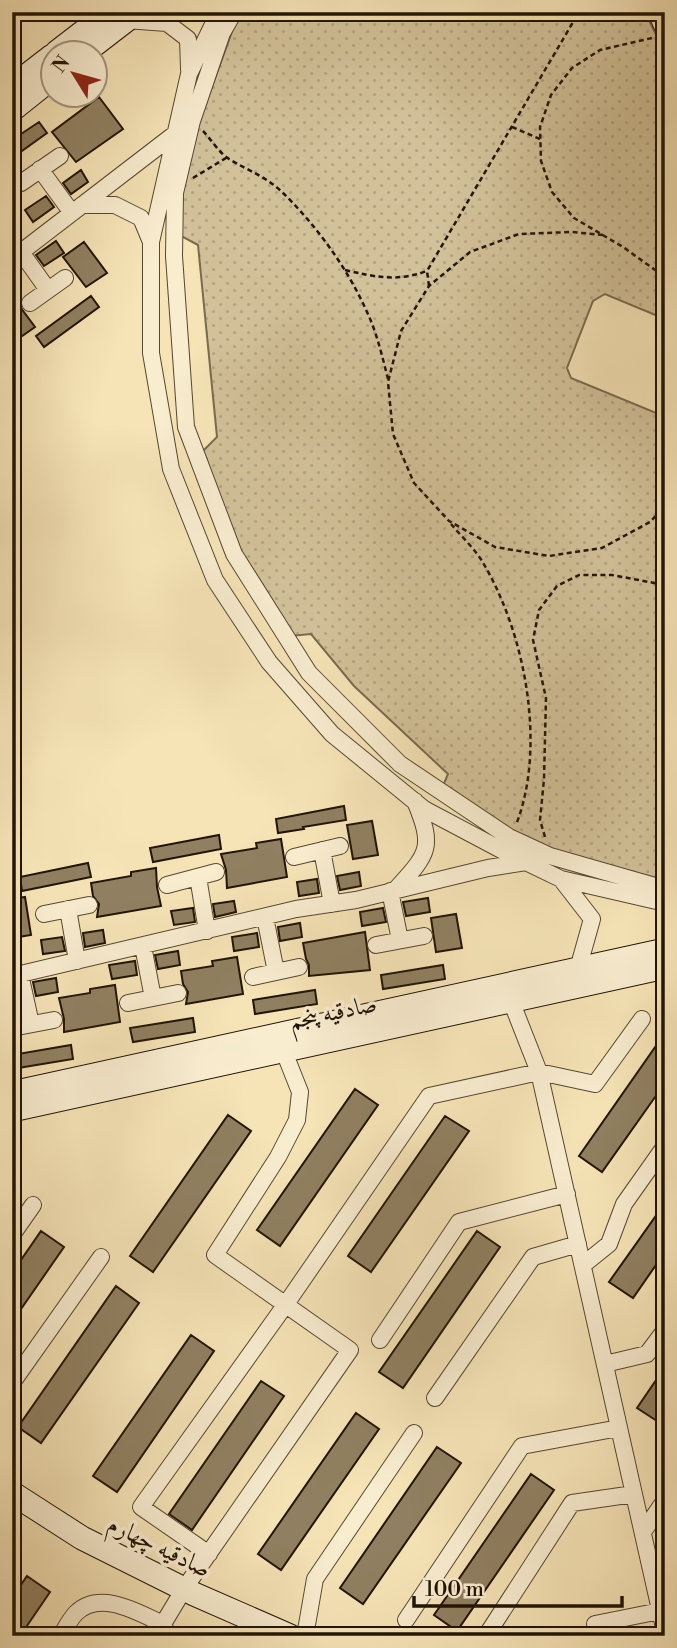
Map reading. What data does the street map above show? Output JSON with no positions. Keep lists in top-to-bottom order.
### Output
{
  "streets": {
    "street": ["صادقیه پنجم", "صادقیه چهارم"]
  },
  "scale_bar": "100 m",
  "north": "top left"
}
